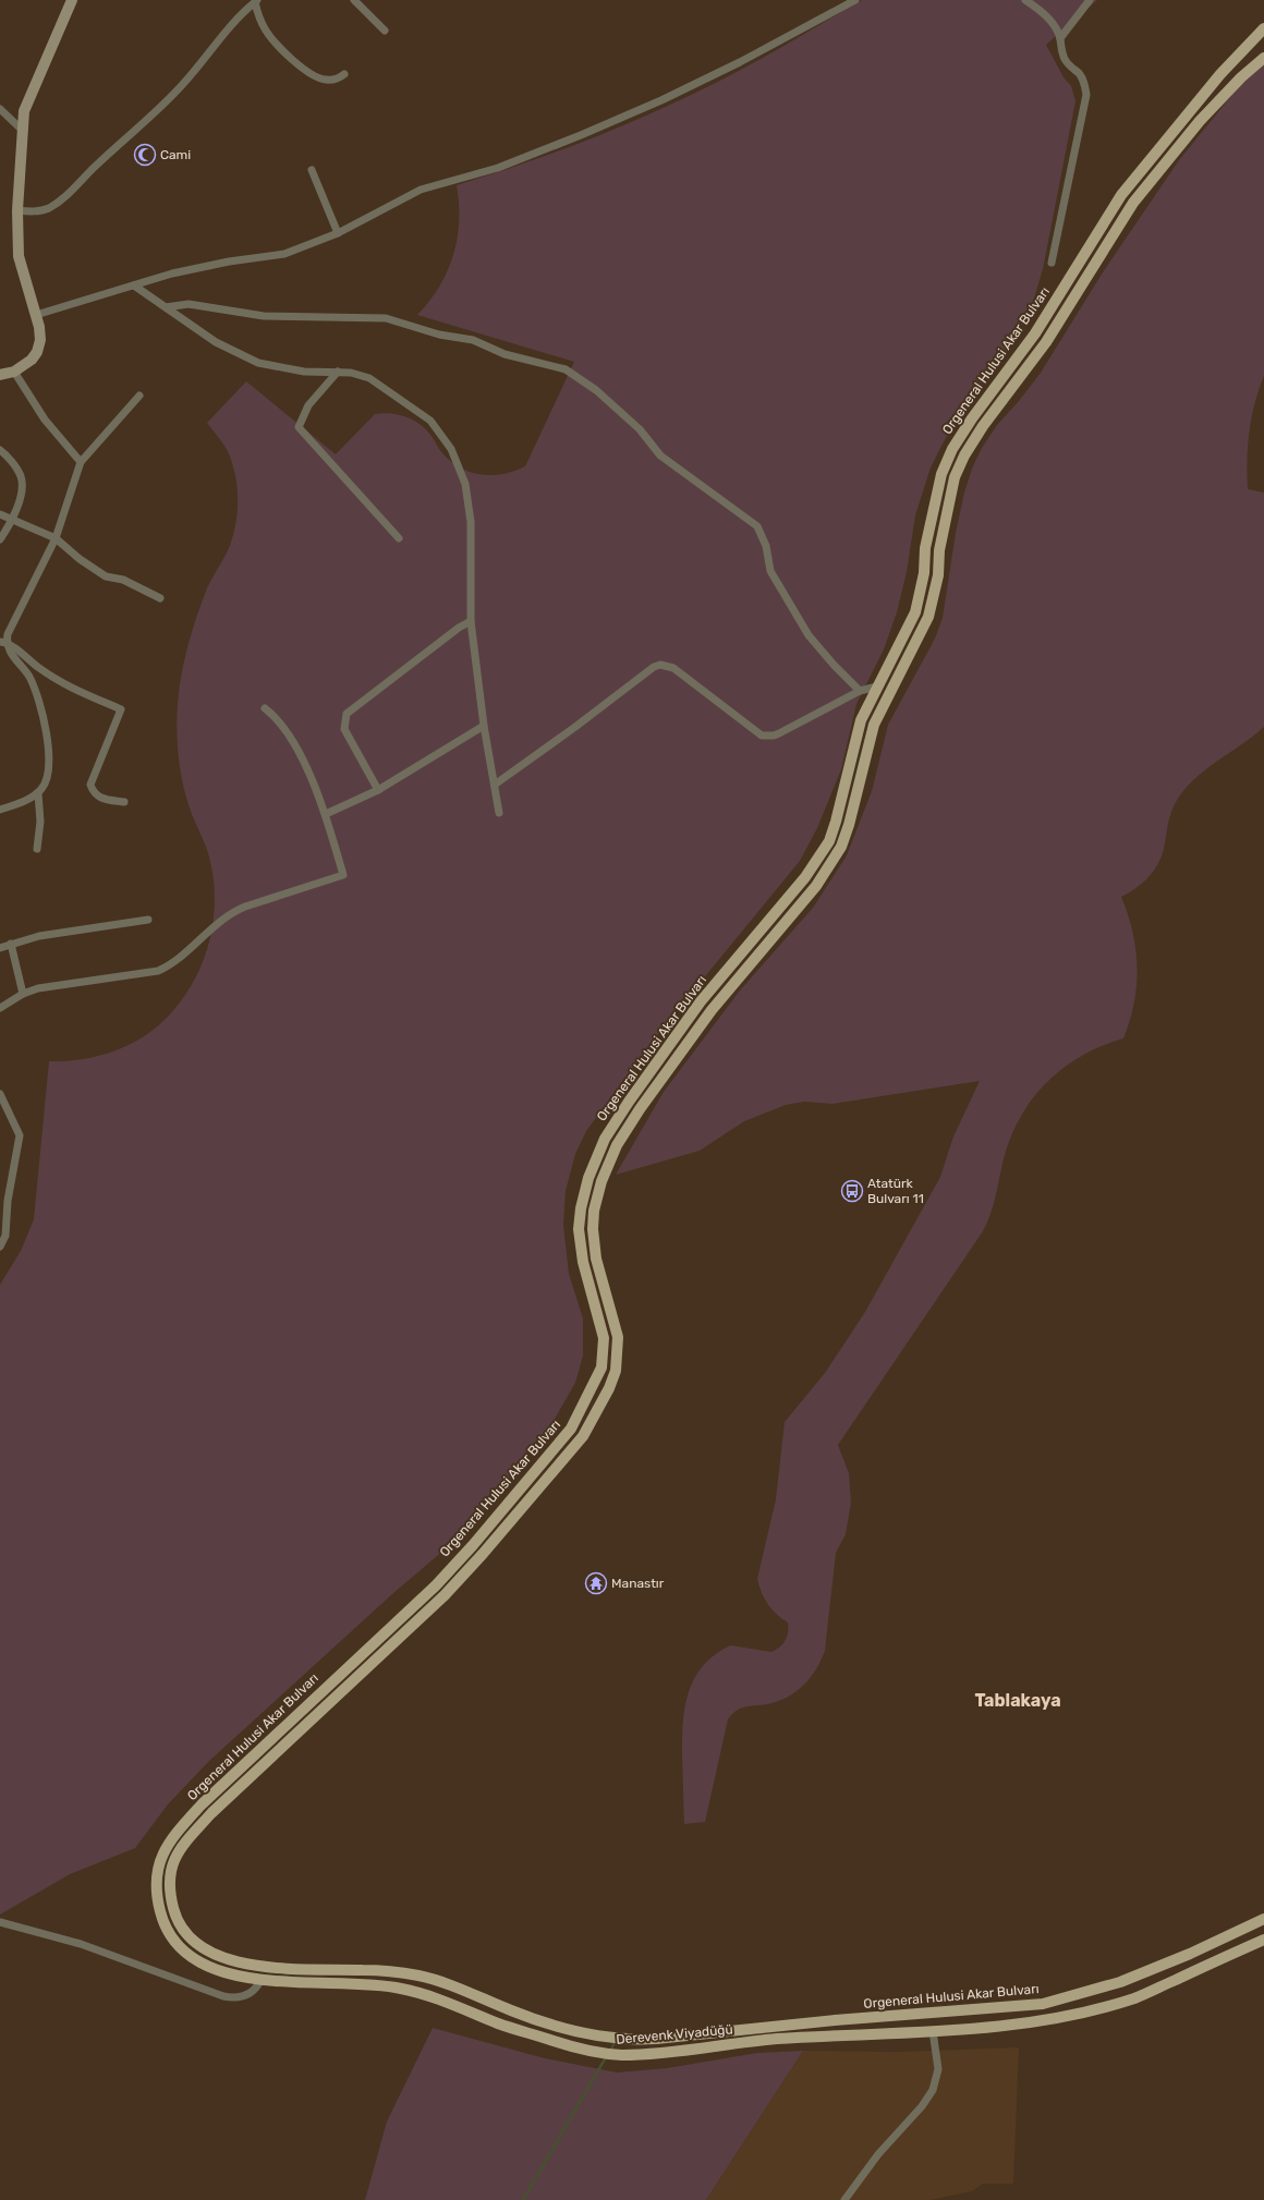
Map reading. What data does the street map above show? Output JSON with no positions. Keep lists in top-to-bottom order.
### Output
{
  "streets": {
    "main road": ["Orgeneral Hulusi Akar Bulvarı", "Derevenk Viyadüğü"]
  },
  "crossings": [
    ["Orgeneral Hulusi Akar Bulvarı", "Derevenk Viyadüğü"]
  ],
  "districts": ["Tablakaya"],
  "places": {
    "mosque": ["Cami"],
    "bus stop": ["Atatürk Bulvarı 11"],
    "temple": ["Manastır"]
  }
}
